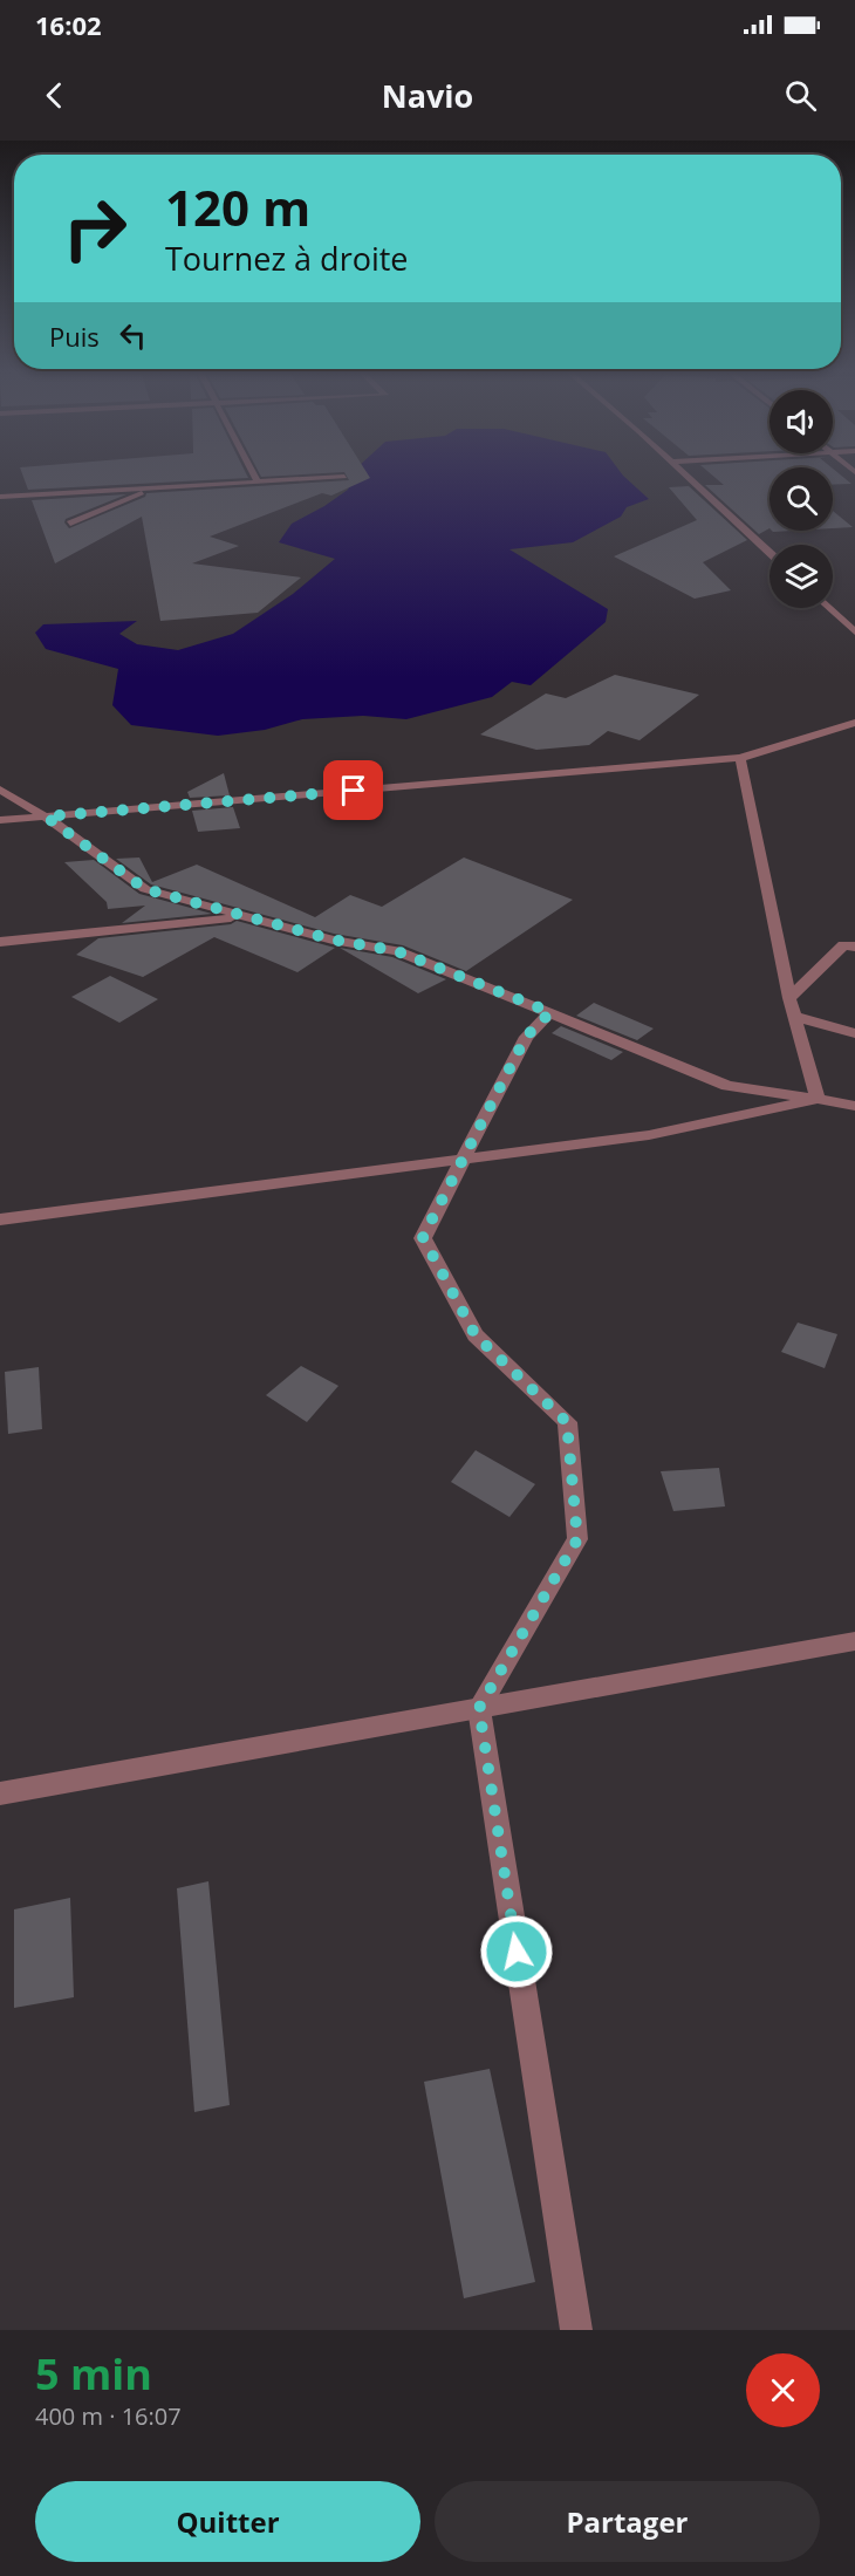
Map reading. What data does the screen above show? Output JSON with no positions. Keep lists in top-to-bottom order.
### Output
{
  "page": {
    "status": "16:02",
    "header": "Navio",
    "turn": ["120 m", "Tournez à droite"],
    "then": "Puis",
    "heading": ["5 min", "400 m · 16:07"],
    "buttons": ["Quitter", "Partager"]
  }
}
